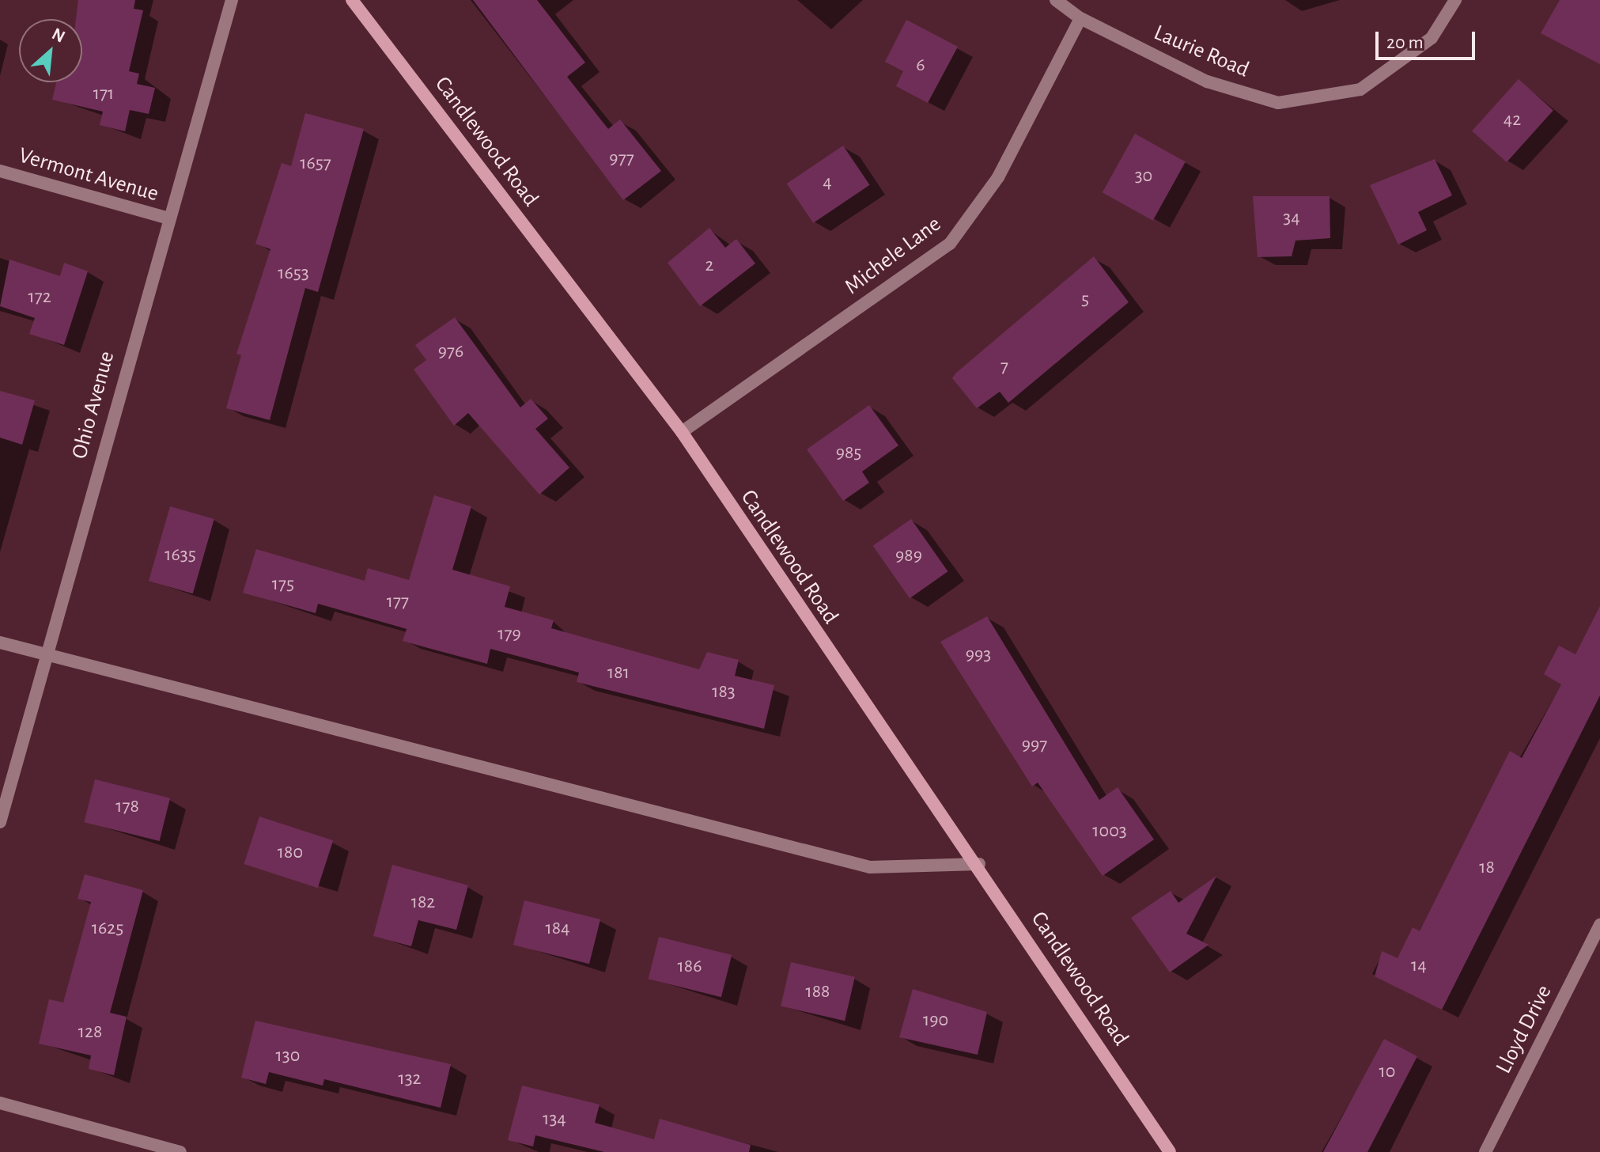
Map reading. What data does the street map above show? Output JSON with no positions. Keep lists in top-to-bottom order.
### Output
{
  "streets": {
    "street": [
      "Laurie Road",
      "Candlewood Road",
      "Vermont Avenue",
      "Michele Lane",
      "Ohio Avenue",
      "Lloyd Drive"
    ]
  },
  "crossings": [
    ["Laurie Road", "Michele Lane"],
    ["Candlewood Road", "Michele Lane"],
    ["Vermont Avenue", "Ohio Avenue"]
  ],
  "house_numbers": [
    "6",
    "171",
    "42",
    "977",
    "1657",
    "30",
    "4",
    "34",
    "2",
    "1653",
    "172",
    "5",
    "976",
    "7",
    "985",
    "1635",
    "989",
    "175",
    "177",
    "179",
    "993",
    "181",
    "183",
    "997",
    "178",
    "1003",
    "180",
    "18",
    "182",
    "1625",
    "184",
    "14",
    "186",
    "188",
    "190",
    "128",
    "130",
    "10",
    "132",
    "134"
  ],
  "scale_bar": "20 m",
  "north": "top right"
}
